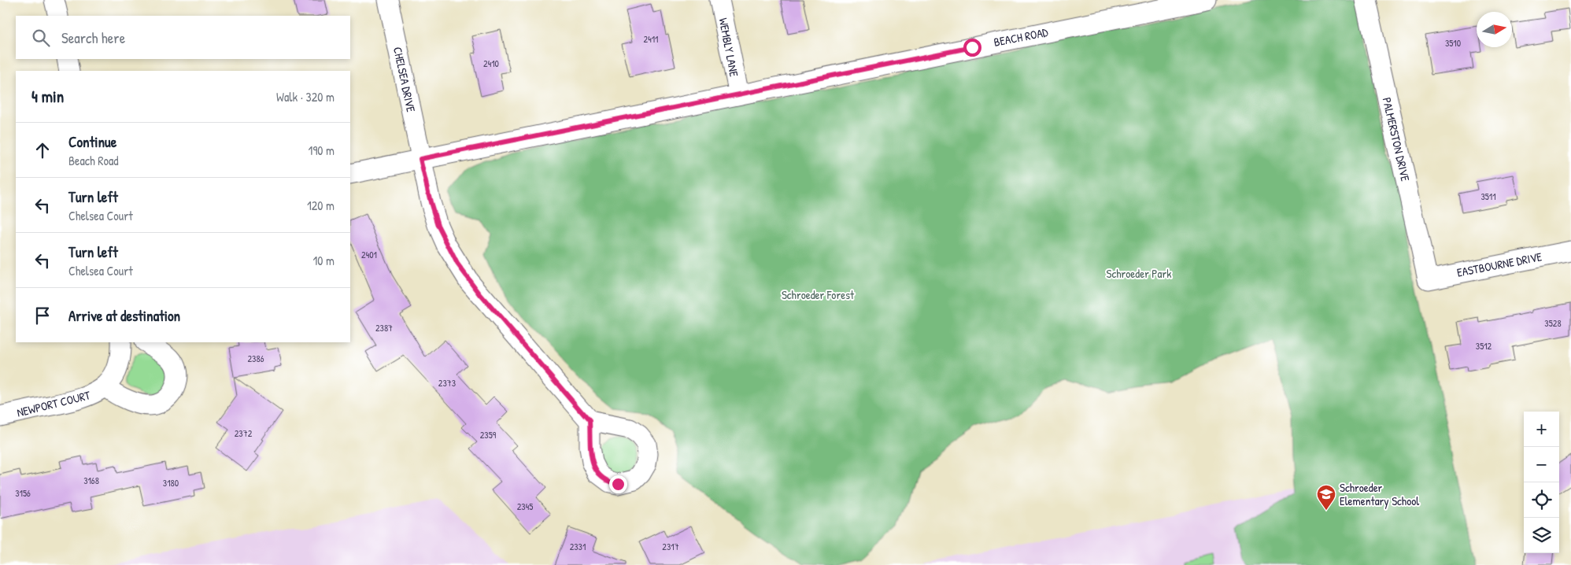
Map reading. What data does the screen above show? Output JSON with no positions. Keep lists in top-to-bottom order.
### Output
{
  "streets": {
    "street": [
      "BEACH ROAD",
      "WEMBLY LANE",
      "CHELSEA DRIVE",
      "PALMERSTON DRIVE",
      "EASTBOURNE DRIVE",
      "NEWPORT COURT"
    ]
  },
  "crossings": [
    ["BEACH ROAD", "WEMBLY LANE"],
    ["BEACH ROAD", "CHELSEA DRIVE"],
    ["PALMERSTON DRIVE", "EASTBOURNE DRIVE"]
  ],
  "parks": ["Schroeder Park", "Schroeder Forest"],
  "places": {
    "school or university": ["Schroeder Elementary School"]
  },
  "house_numbers": [
    "2411",
    "3510",
    "2410",
    "3511",
    "2401",
    "3528",
    "2387",
    "3512",
    "2386",
    "2373",
    "2372",
    "2359",
    "3168",
    "3180",
    "3156",
    "2345",
    "2331",
    "2317"
  ],
  "north": "right",
  "page": {
    "search": "Search here",
    "heading": ["4 min", "Walk · 320 m"],
    "list": [
      ["Continue", "Beach Road", "190 m"],
      ["Turn left", "Chelsea Court", "120 m"],
      ["Turn left", "Chelsea Court", "10 m"],
      "Arrive at destination"
    ],
    "map_buttons": ["+", "−"]
  }
}
